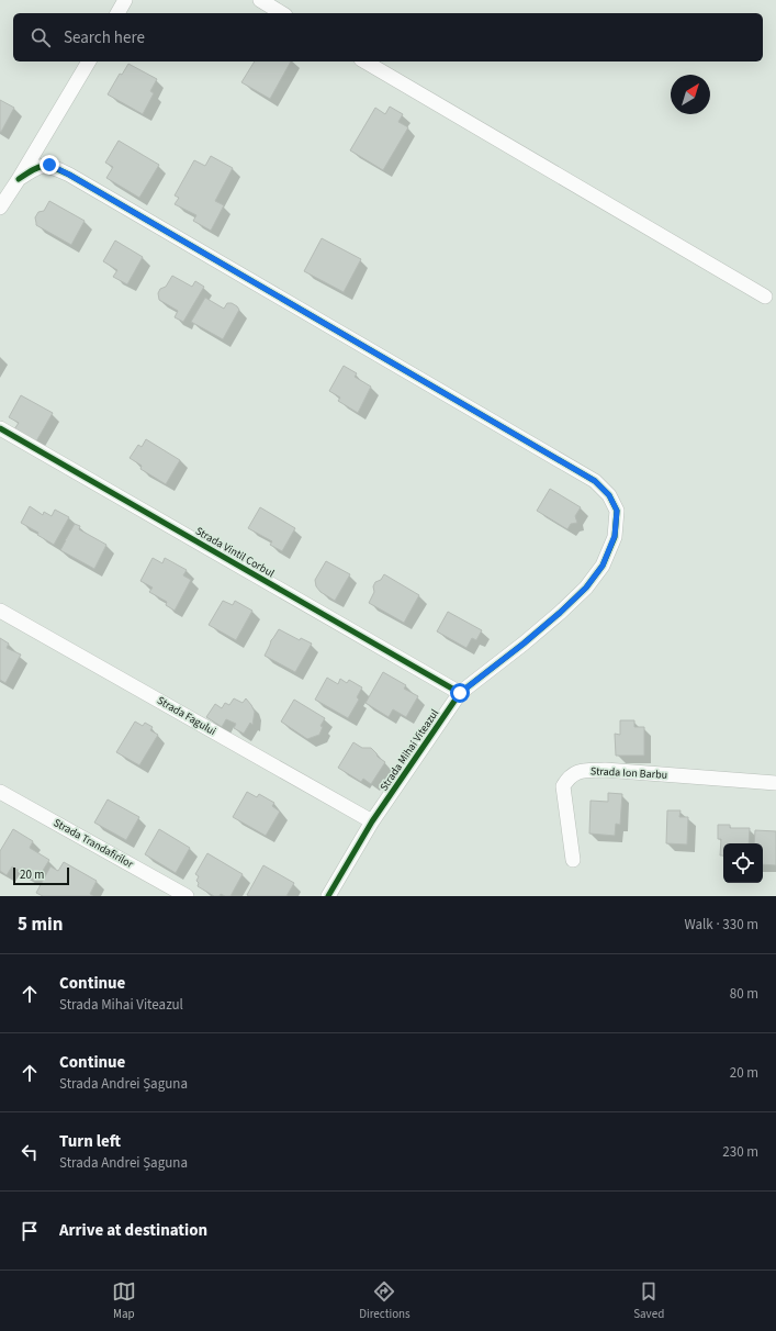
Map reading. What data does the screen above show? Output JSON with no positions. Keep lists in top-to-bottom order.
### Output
{
  "streets": {
    "street": [
      "Strada Vintil Corbul",
      "Strada Fagului",
      "Strada Mihai Viteazul",
      "Strada Ion Barbu",
      "Strada Trandafirilor"
    ]
  },
  "crossings": [
    ["Strada Vintil Corbul", "Strada Mihai Viteazul"],
    ["Strada Fagului", "Strada Mihai Viteazul"]
  ],
  "scale_bar": "20 m",
  "north": "top right",
  "page": {
    "search": "Search here",
    "scale": "20 m",
    "heading": ["5 min", "Walk · 330 m"],
    "list": [
      ["Continue", "Strada Mihai Viteazul", "80 m"],
      ["Continue", "Strada Andrei Șaguna", "20 m"],
      ["Turn left", "Strada Andrei Șaguna", "230 m"],
      "Arrive at destination"
    ],
    "nav": ["Map", "Directions", "Saved"]
  }
}
